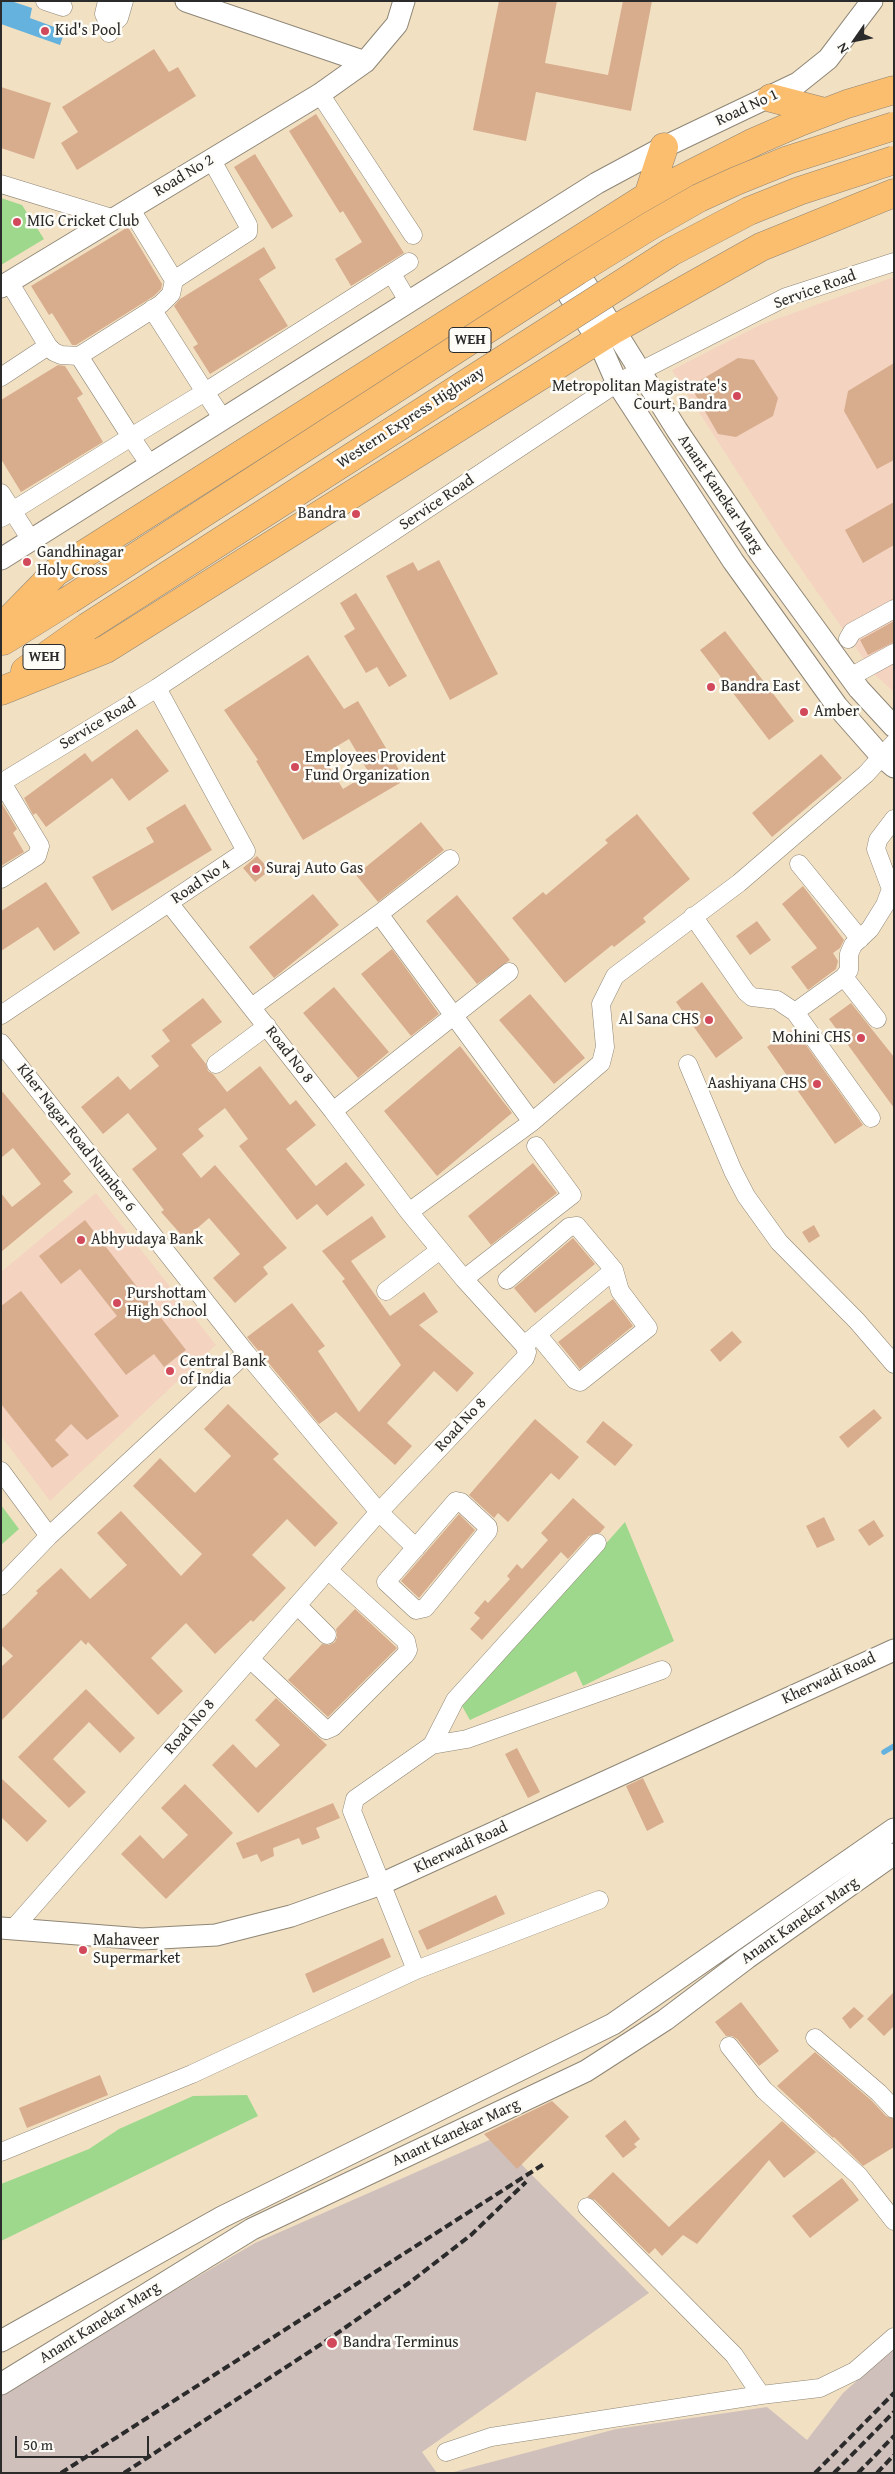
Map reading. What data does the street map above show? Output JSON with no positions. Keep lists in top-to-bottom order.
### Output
{
  "streets": {
    "highway": ["WEH", "Western Express Highway"],
    "street": [
      "Road No 1",
      "Road No 2",
      "Service Road",
      "Anant Kanekar Marg",
      "Road No 4",
      "Road No 8",
      "Kher Nagar Road Number 6",
      "Kherwadi Road"
    ]
  },
  "crossings": [
    ["Service Road", "Anant Kanekar Marg"],
    ["Service Road", "Road No 4"],
    ["Road No 4", "Road No 8"],
    ["Road No 8", "Kher Nagar Road Number 6"],
    ["Road No 8", "Kherwadi Road"]
  ],
  "places": [
    "Kid's Pool",
    "MIG Cricket Club",
    "Metropolitan Magistrate's Court, Bandra",
    "Bandra",
    "Gandhinagar Holy Cross",
    "Bandra East",
    "Amber",
    "Employees Provident Fund Organization",
    "Suraj Auto Gas",
    "Al Sana CHS",
    "Mohini CHS",
    "Aashiyana CHS",
    "Abhyudaya Bank",
    "Purshottam High School",
    "Central Bank of India",
    "Mahaveer Supermarket",
    "Bandra Terminus"
  ],
  "scale_bar": "50 m",
  "north": "bottom left"
}
